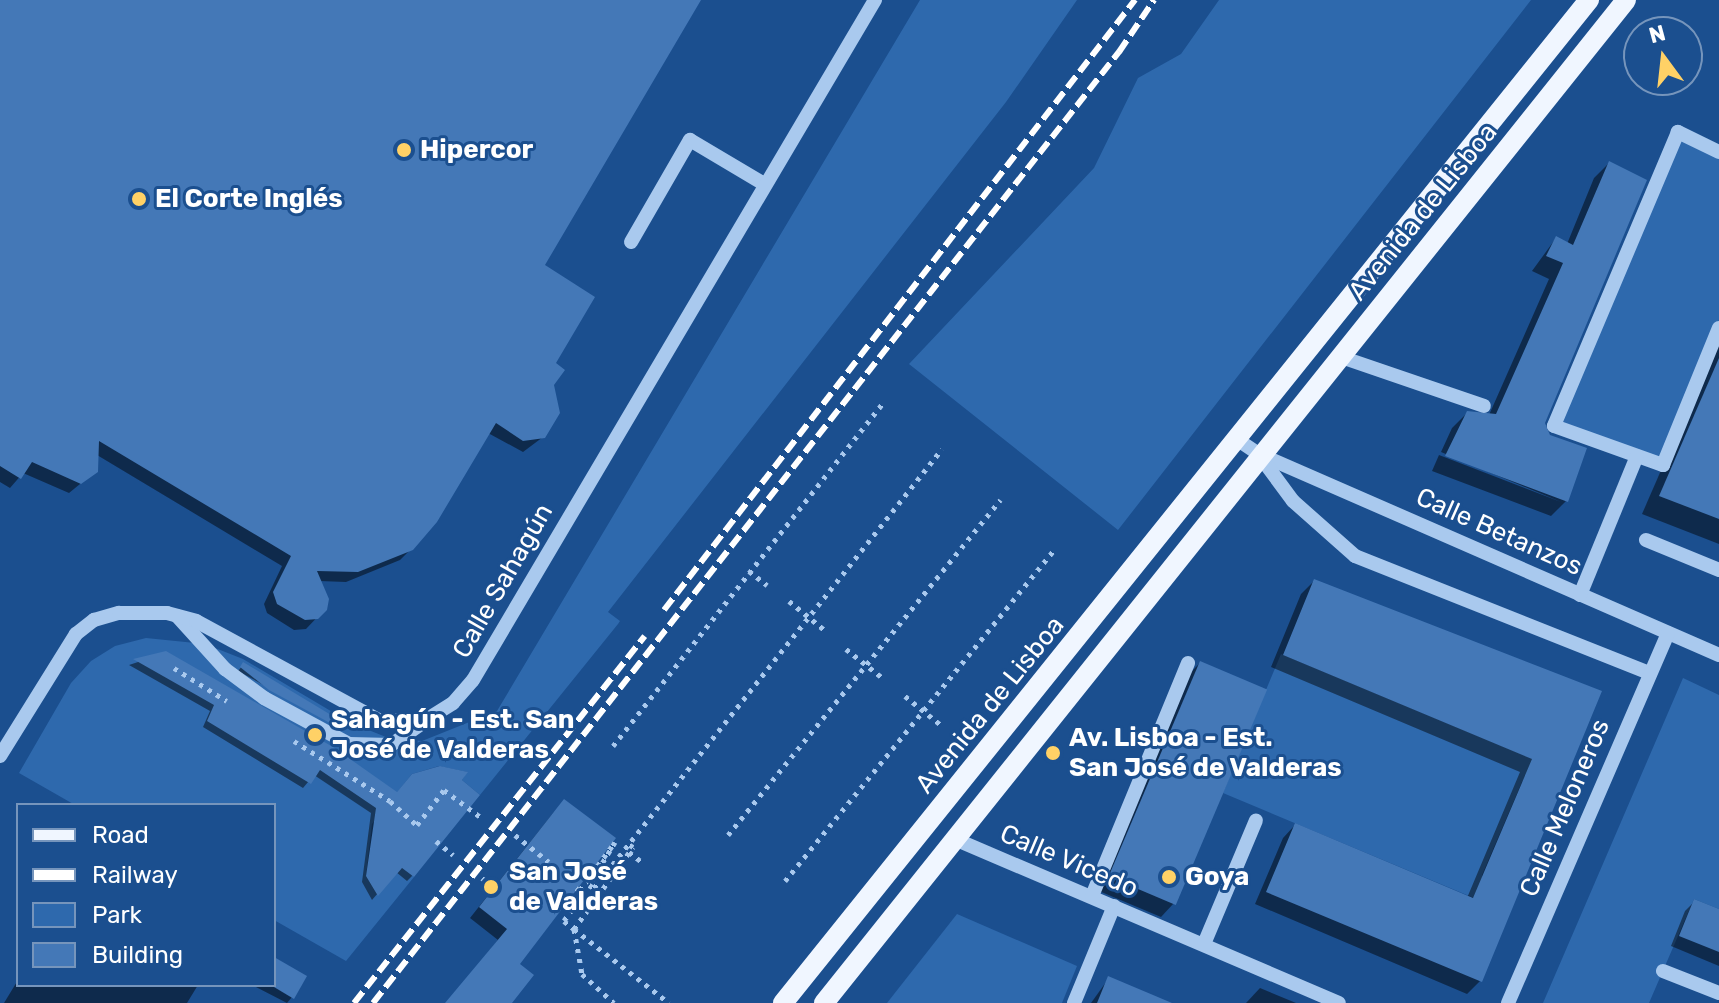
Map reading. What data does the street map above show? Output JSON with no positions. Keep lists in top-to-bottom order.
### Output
{
  "streets": {
    "main road": ["Avenida de Lisboa"],
    "street": [
      "Calle Betanzos",
      "Calle Sahagún",
      "Calle Meloneros",
      "Calle Vicedo"
    ]
  },
  "crossings": [
    ["Avenida de Lisboa", "Calle Betanzos"],
    ["Avenida de Lisboa", "Calle Vicedo"],
    ["Calle Betanzos", "Calle Meloneros"]
  ],
  "places": [
    "Hipercor",
    "El Corte Inglés",
    "Sahagún - Est. San José de Valderas",
    "Av. Lisboa - Est. San José de Valderas",
    "Goya",
    "San José de Valderas"
  ],
  "legend": [
    "Road",
    "Railway",
    "Park",
    "Building"
  ],
  "north": "top"
}
